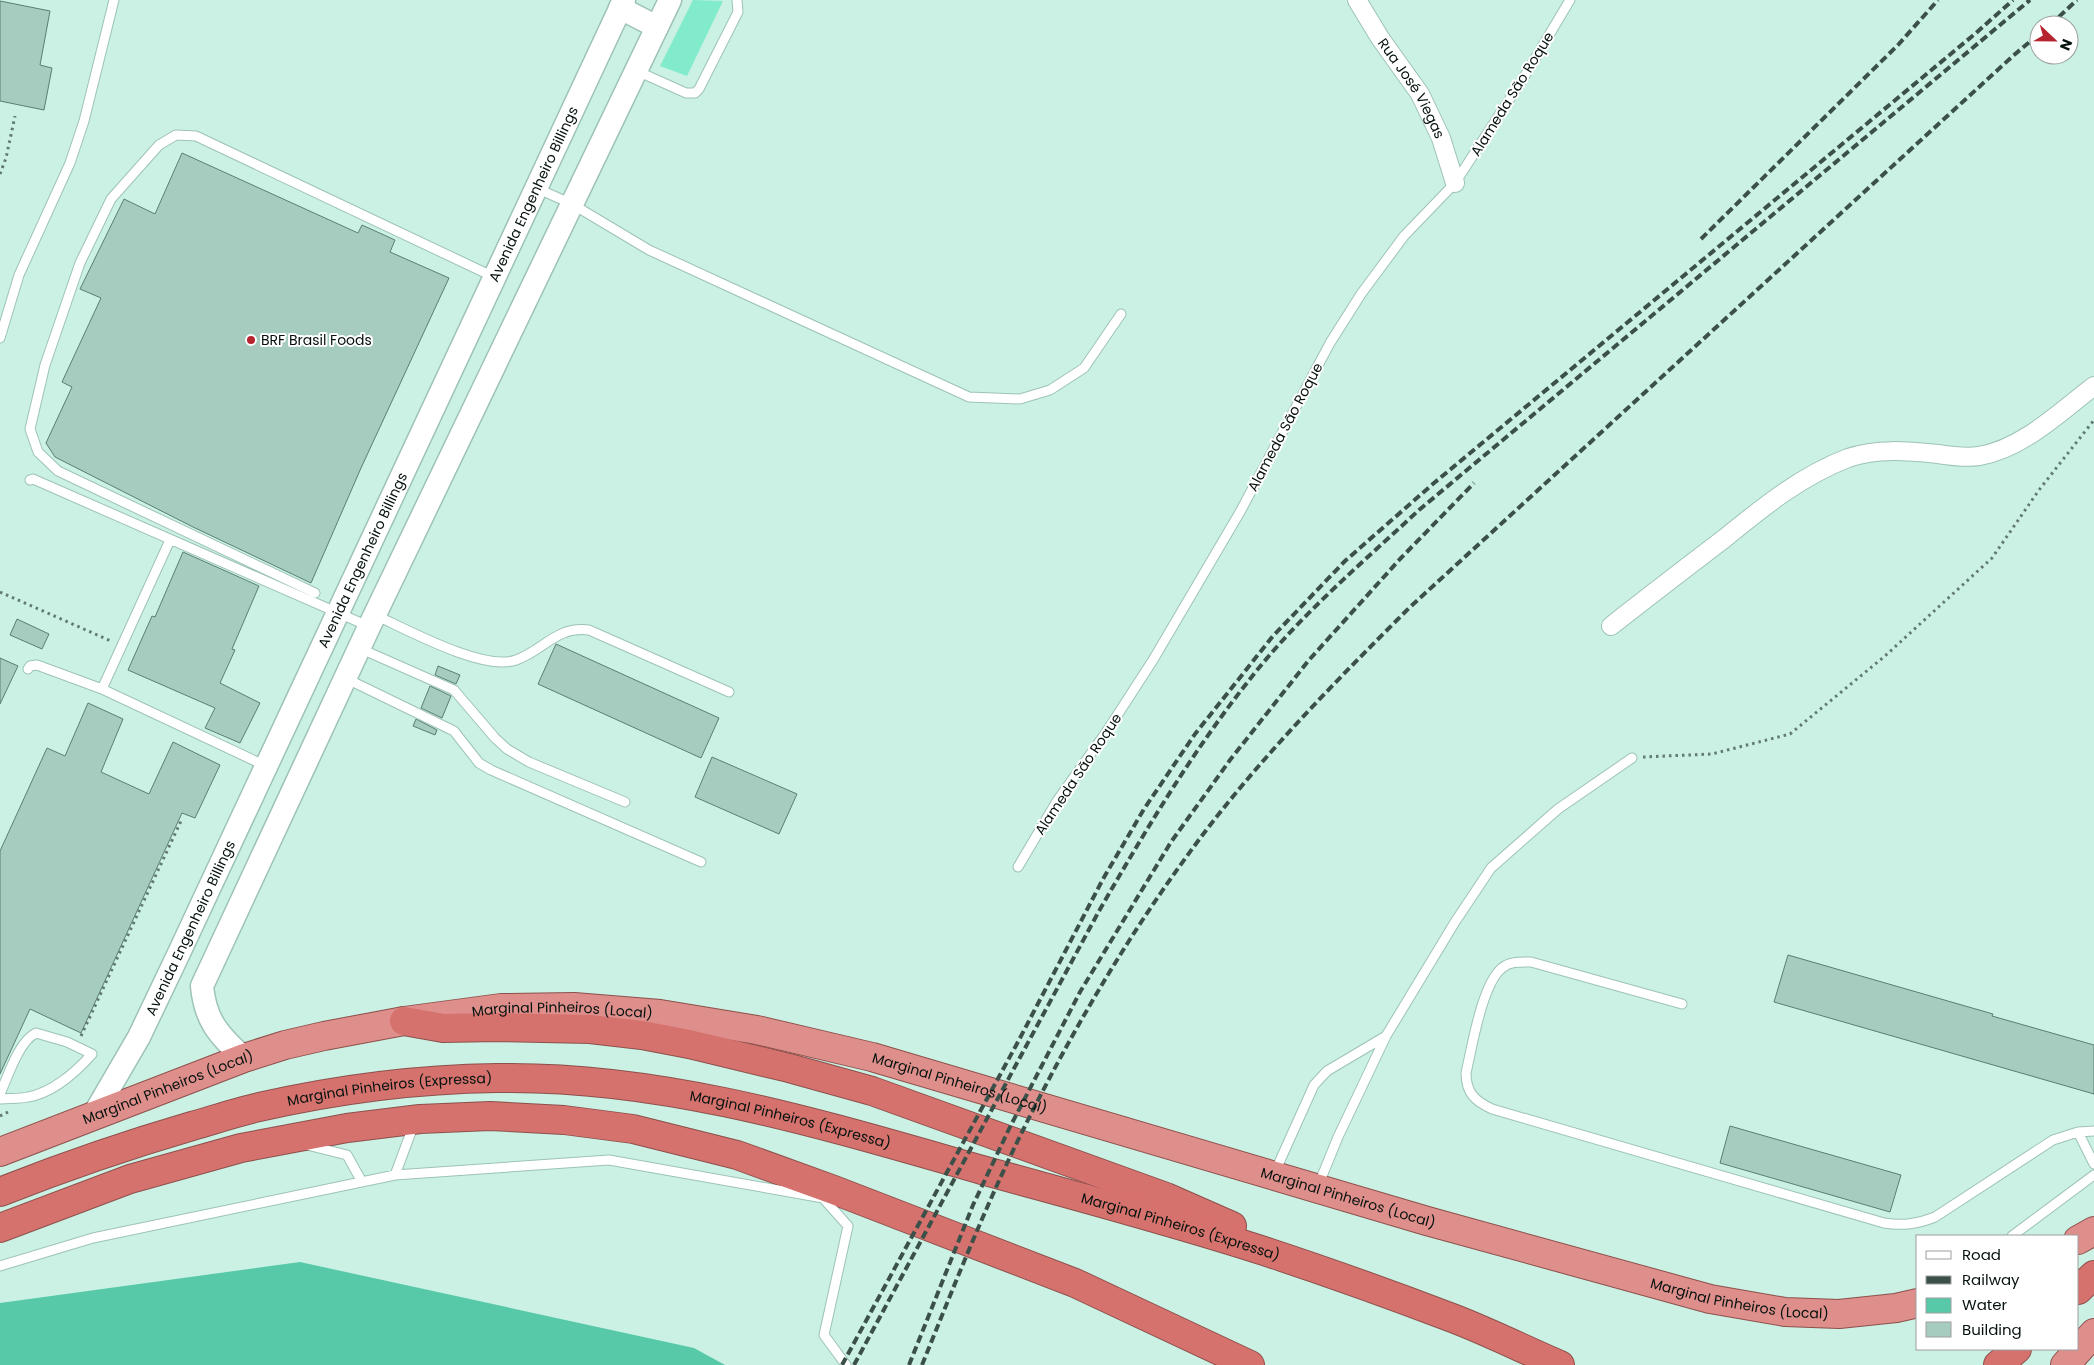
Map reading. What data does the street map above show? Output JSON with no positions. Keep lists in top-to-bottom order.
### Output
{
  "streets": {
    "highway": ["Marginal Pinheiros (Local)", "Marginal Pinheiros (Expressa)"],
    "street": ["Rua José Viegas", "Avenida Engenheiro Billings"],
    "lane": ["Alameda São Roque"]
  },
  "crossings": [
    ["Rua José Viegas", "Alameda São Roque"],
    ["Avenida Engenheiro Billings", "Marginal Pinheiros (Local)"]
  ],
  "places": ["BRF Brasil Foods"],
  "legend": [
    "Road",
    "Railway",
    "Water",
    "Building"
  ],
  "north": "right"
}
